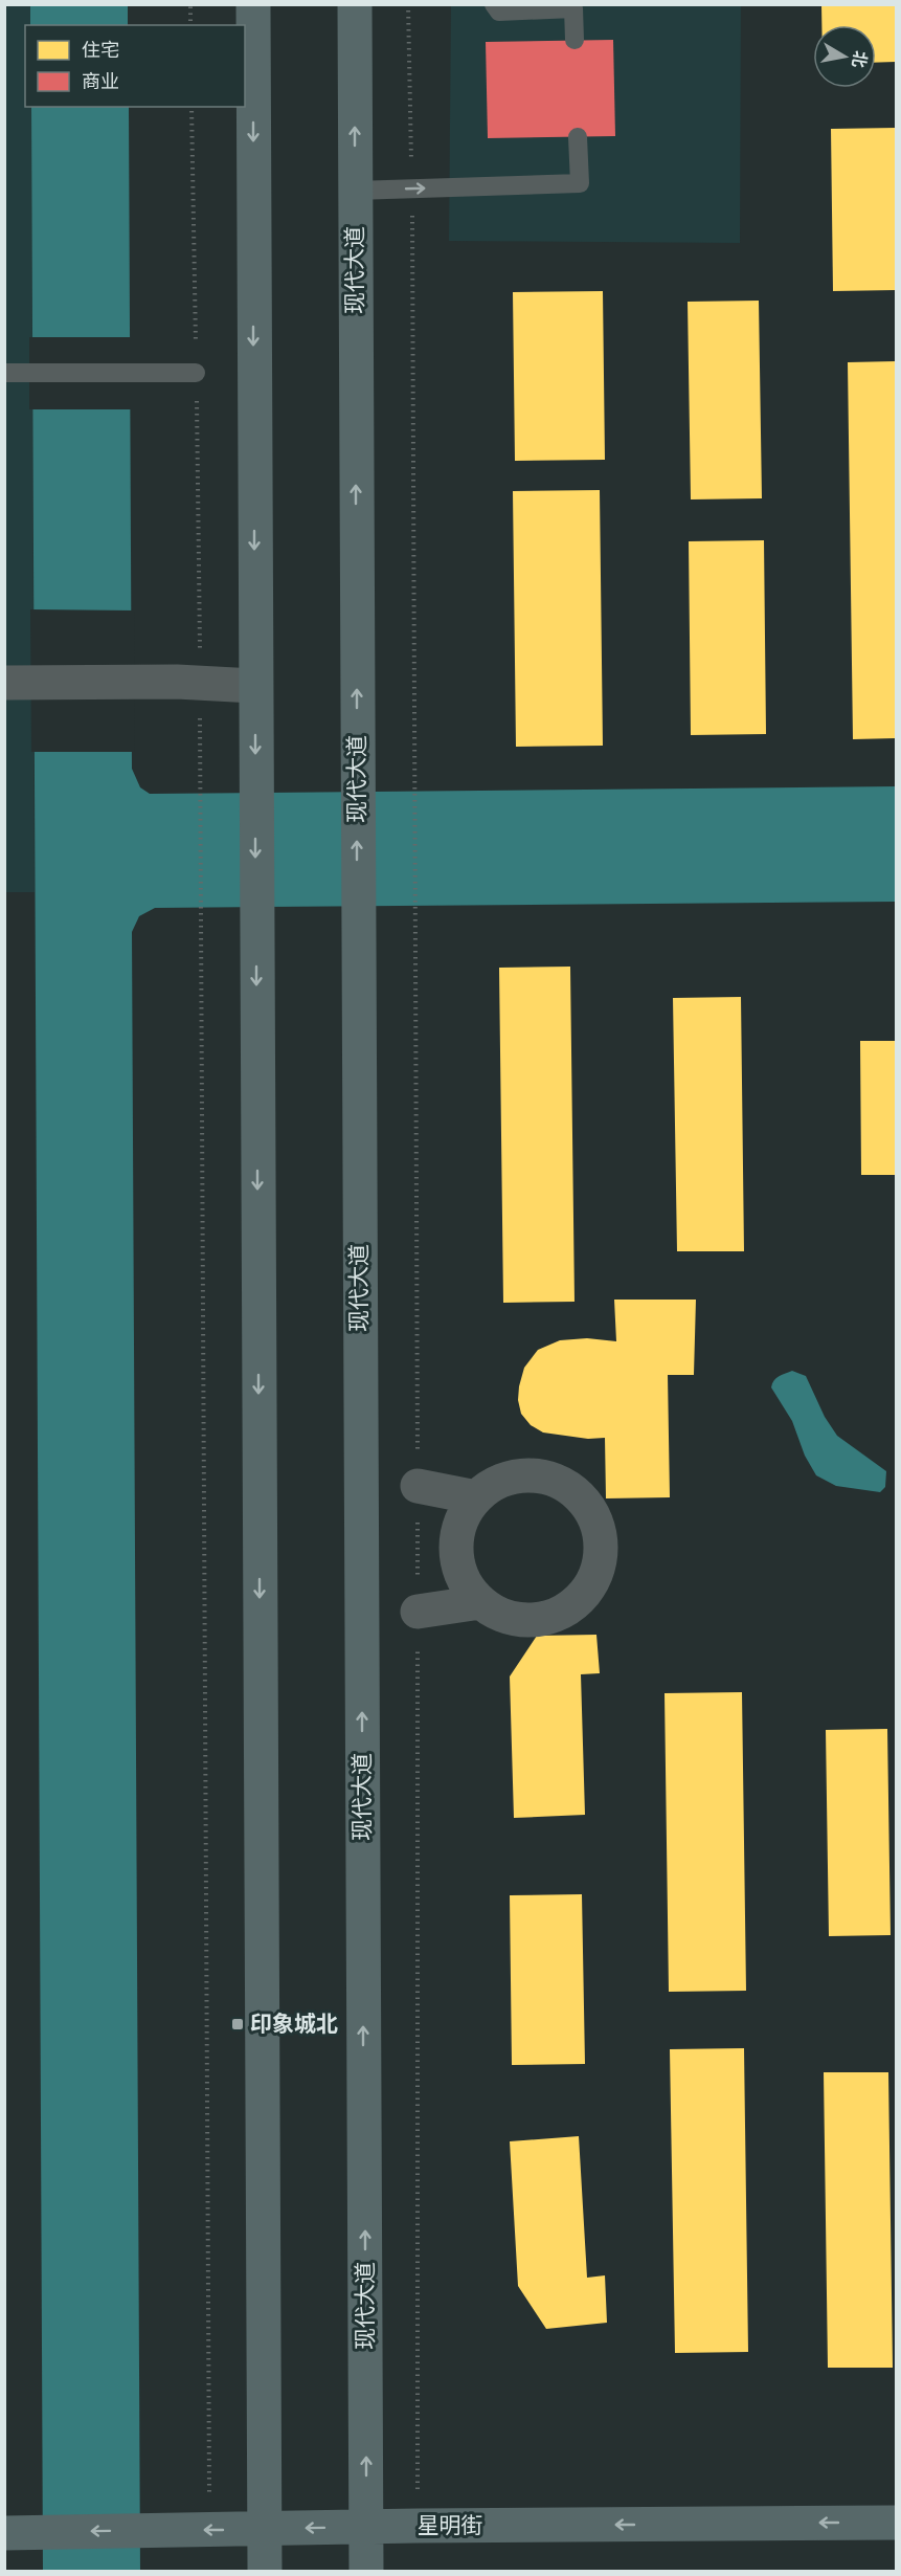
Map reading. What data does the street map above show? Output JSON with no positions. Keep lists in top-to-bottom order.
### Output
{
  "streets": {
    "main road": ["现代大道", "星明街"]
  },
  "crossings": [
    ["现代大道", "星明街"]
  ],
  "one_way": ["星明街"],
  "places": {
    "transit": ["印象城北"]
  },
  "legend": ["住宅", "商业"],
  "north": "right"
}
